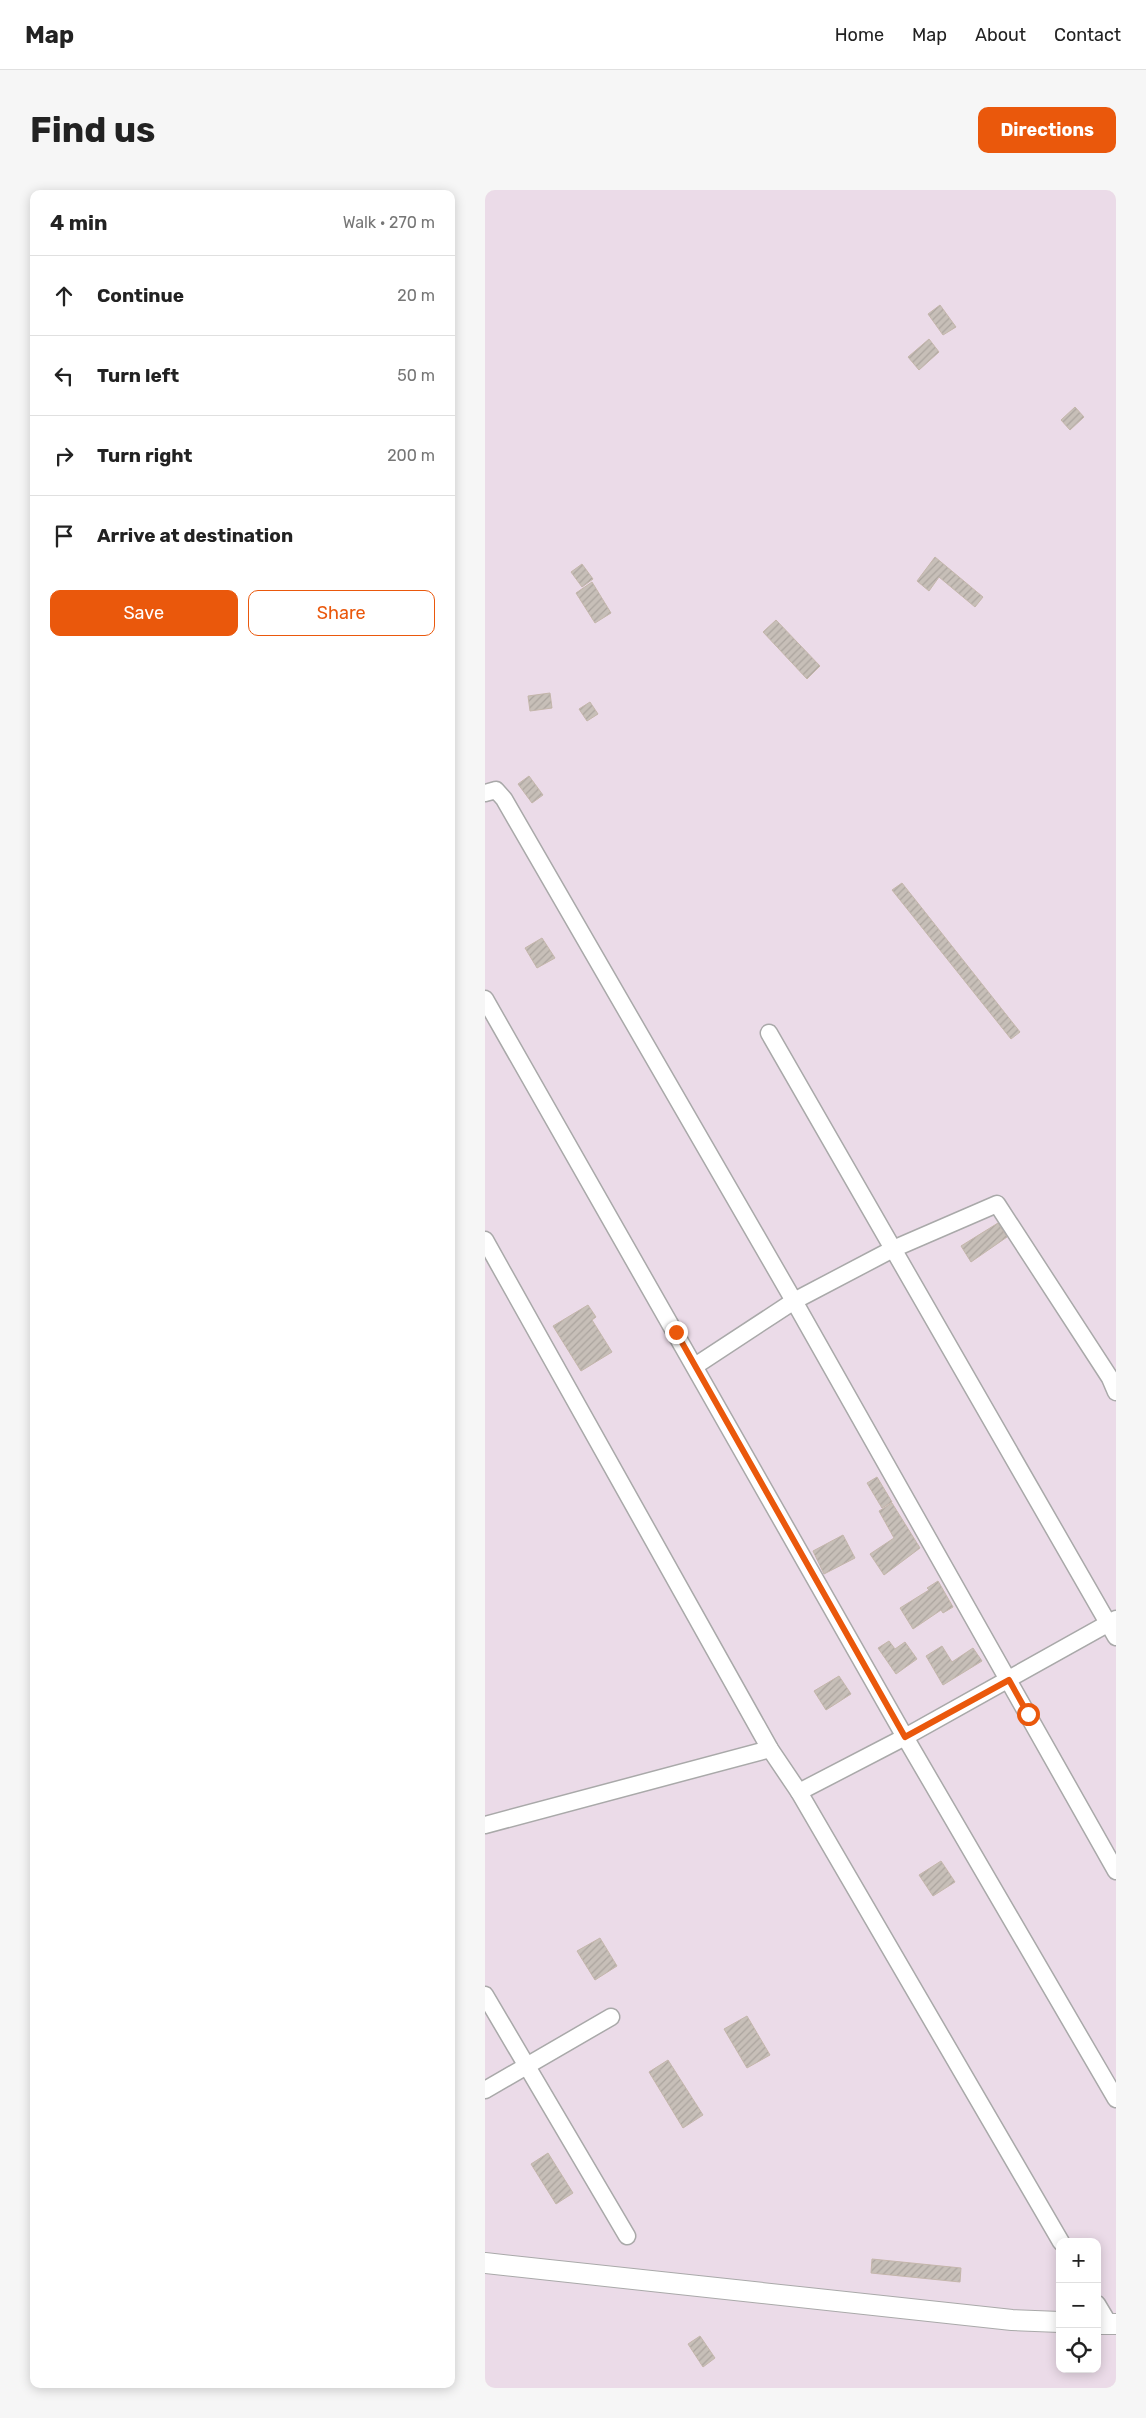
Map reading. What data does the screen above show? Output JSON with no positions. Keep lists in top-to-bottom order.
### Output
{
  "page": {
    "header": "Map",
    "nav": [
      "Home",
      "Map",
      "About",
      "Contact"
    ],
    "buttons": [
      "Directions",
      ["Save", "Share"]
    ],
    "title": "Find us",
    "heading": ["4 min", "Walk · 270 m"],
    "list": [
      ["Continue", "20 m"],
      ["Turn left", "50 m"],
      ["Turn right", "200 m"],
      "Arrive at destination"
    ],
    "map_buttons": ["+", "−"]
  }
}
